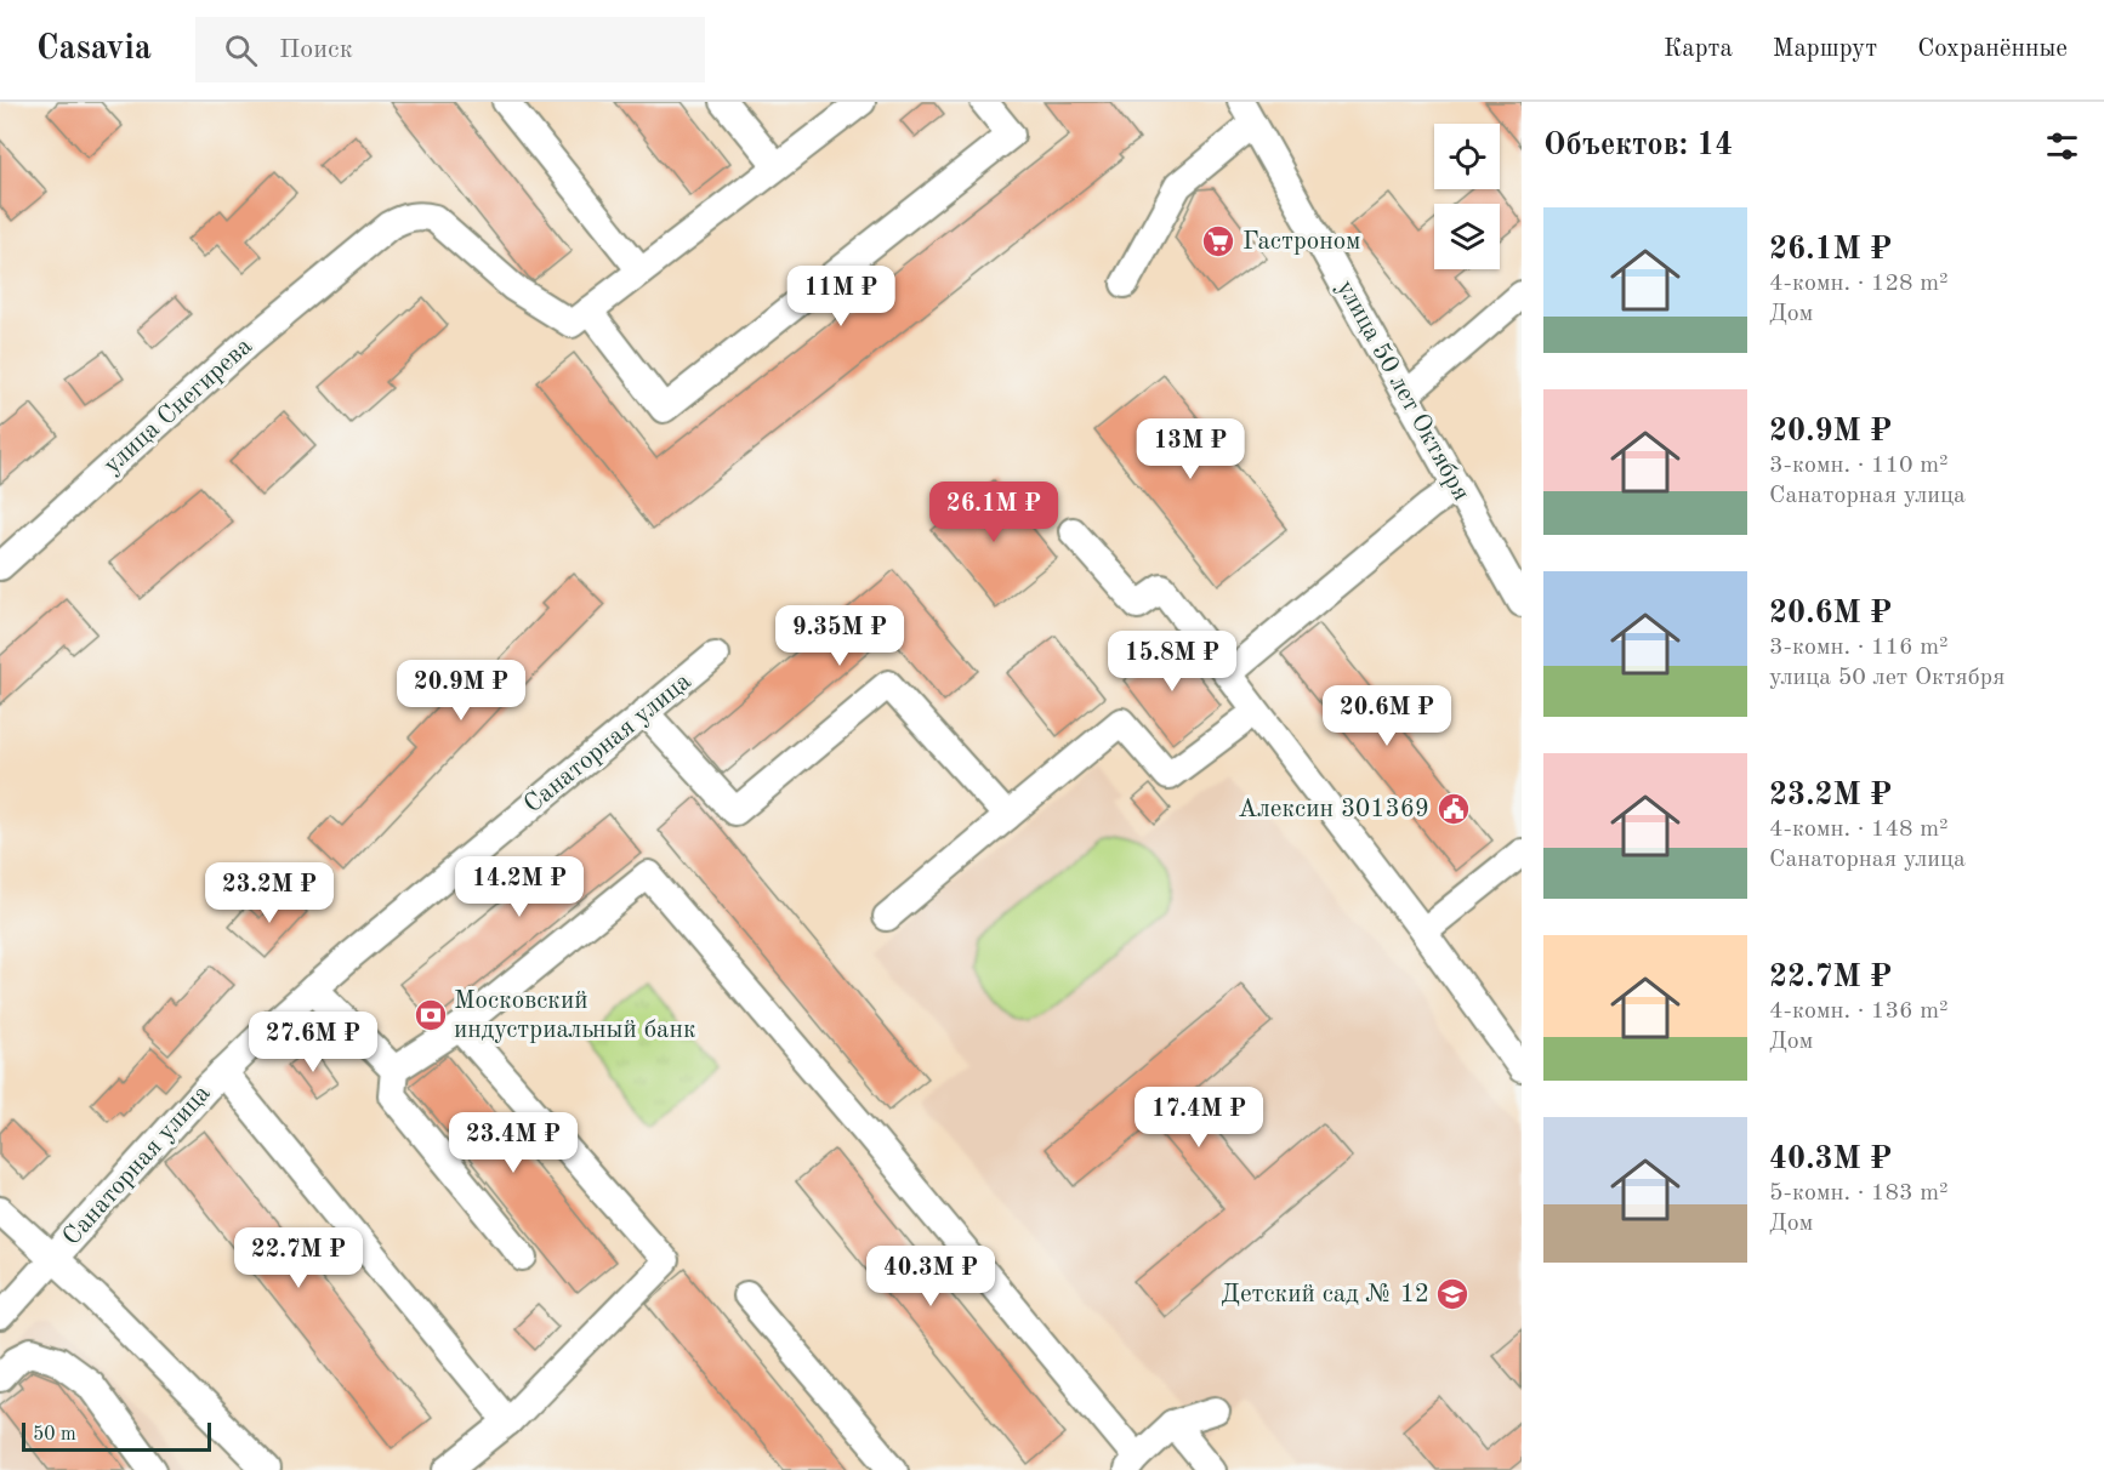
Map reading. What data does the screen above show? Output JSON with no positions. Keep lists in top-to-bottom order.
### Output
{
  "streets": {
    "street": ["улица 50 лет Октября", "улица Снегирева", "Санаторная улица"]
  },
  "places": {
    "supermarket": ["Гастроном"],
    "public building": ["Алексин 301369"],
    "bank": ["Московский индустриальный банк"],
    "school or university": ["Детский сад № 12"]
  },
  "scale_bar": "50 m",
  "page": {
    "header": "Casavia",
    "search": "Поиск",
    "nav": ["Карта", "Маршрут", "Сохранённые"],
    "heading": "Объектов: 14",
    "list": [
      {
        "name": "26.1M ₽",
        "note": "4-комн. · 128 m² · Дом"
      },
      {
        "name": "20.9M ₽",
        "note": "3-комн. · 110 m² · Санаторная улица"
      },
      {
        "name": "20.6M ₽",
        "note": "3-комн. · 116 m² · улица 50 лет Октября"
      },
      {
        "name": "23.2M ₽",
        "note": "4-комн. · 148 m² · Санаторная улица"
      },
      {
        "name": "22.7M ₽",
        "note": "4-комн. · 136 m² · Дом"
      },
      {
        "name": "40.3M ₽",
        "note": "5-комн. · 183 m² · Дом"
      }
    ],
    "price": [
      "11M ₽",
      "13M ₽",
      "26.1M ₽",
      "9.35M ₽",
      "15.8M ₽",
      "20.9M ₽",
      "20.6M ₽",
      "14.2M ₽",
      "23.2M ₽",
      "27.6M ₽",
      "17.4M ₽",
      "23.4M ₽",
      "22.7M ₽",
      "40.3M ₽"
    ],
    "scale": "50 m"
  }
}
